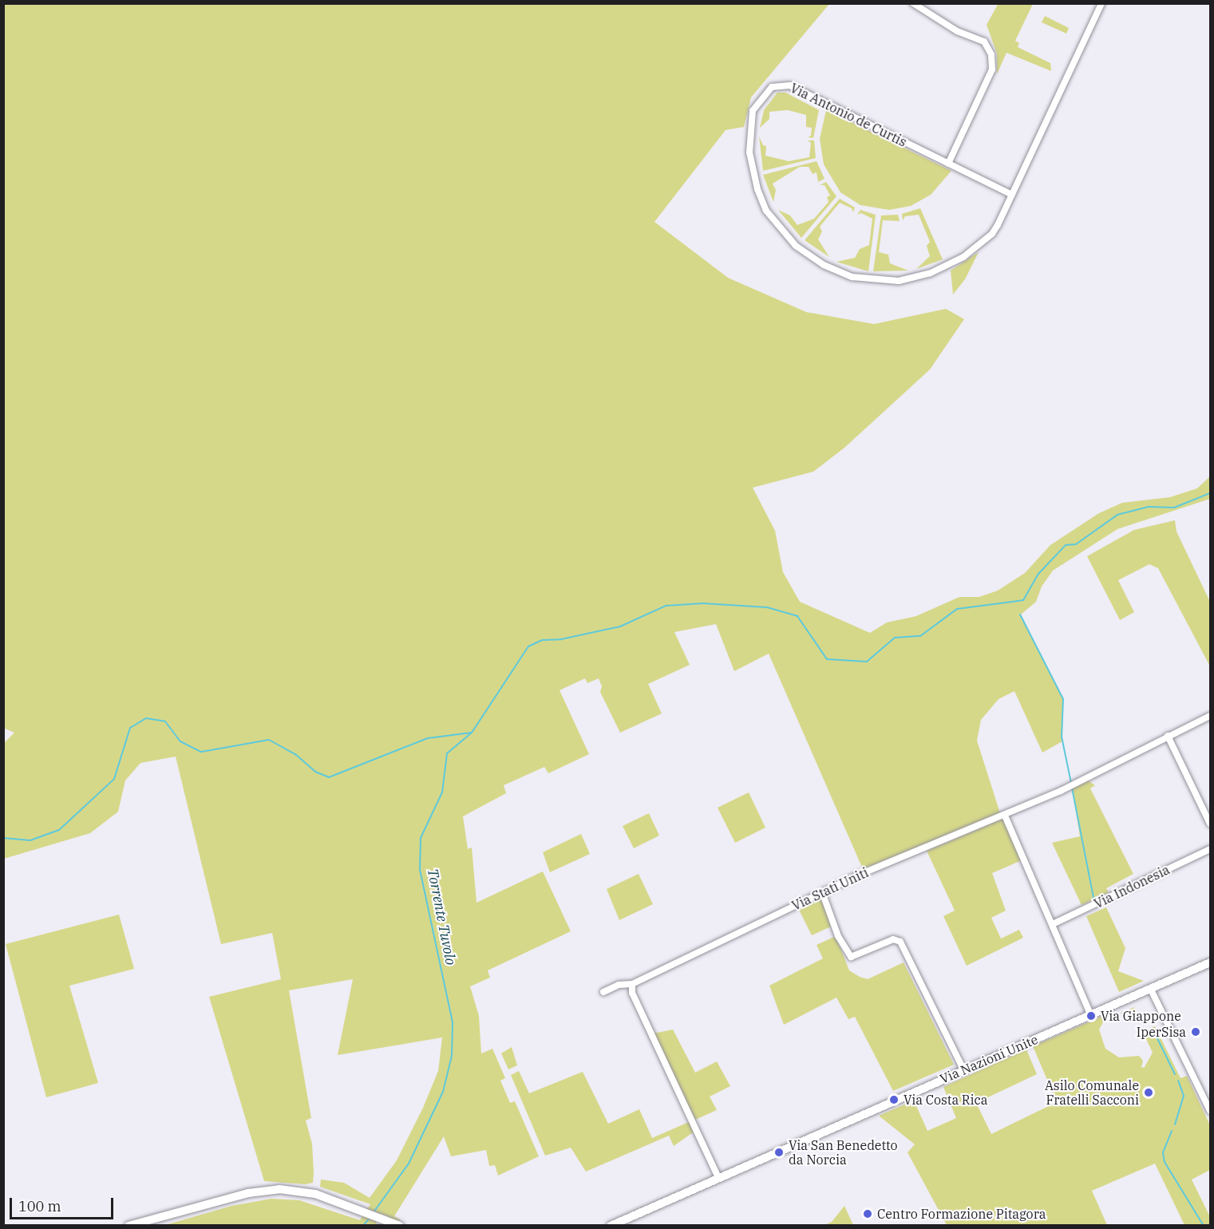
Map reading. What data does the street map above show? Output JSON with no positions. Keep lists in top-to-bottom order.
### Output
{
  "streets": {
    "street": [
      "Via Antonio de Curtis",
      "Via Indonesia",
      "Via Stati Uniti",
      "Via Nazioni Unite"
    ]
  },
  "water": ["Torrente Tuvolo"],
  "places": [
    "Via Giappone",
    "IperSisa",
    "Asilo Comunale Fratelli Sacconi",
    "Via Costa Rica",
    "Via San Benedetto da Norcia",
    "Centro Formazione Pitagora"
  ],
  "scale_bar": "100 m"
}
